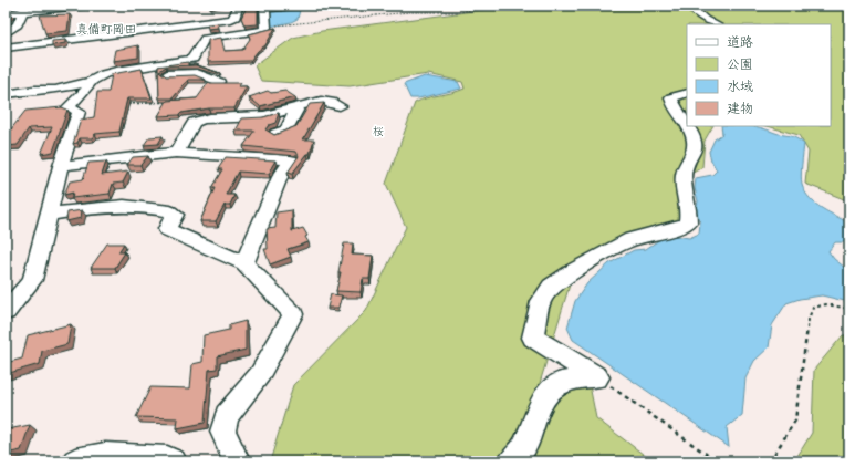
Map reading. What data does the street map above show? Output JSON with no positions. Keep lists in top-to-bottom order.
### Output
{
  "districts": ["真備町岡田", "桜"],
  "legend": [
    "道路",
    "公園",
    "水域",
    "建物"
  ]
}
